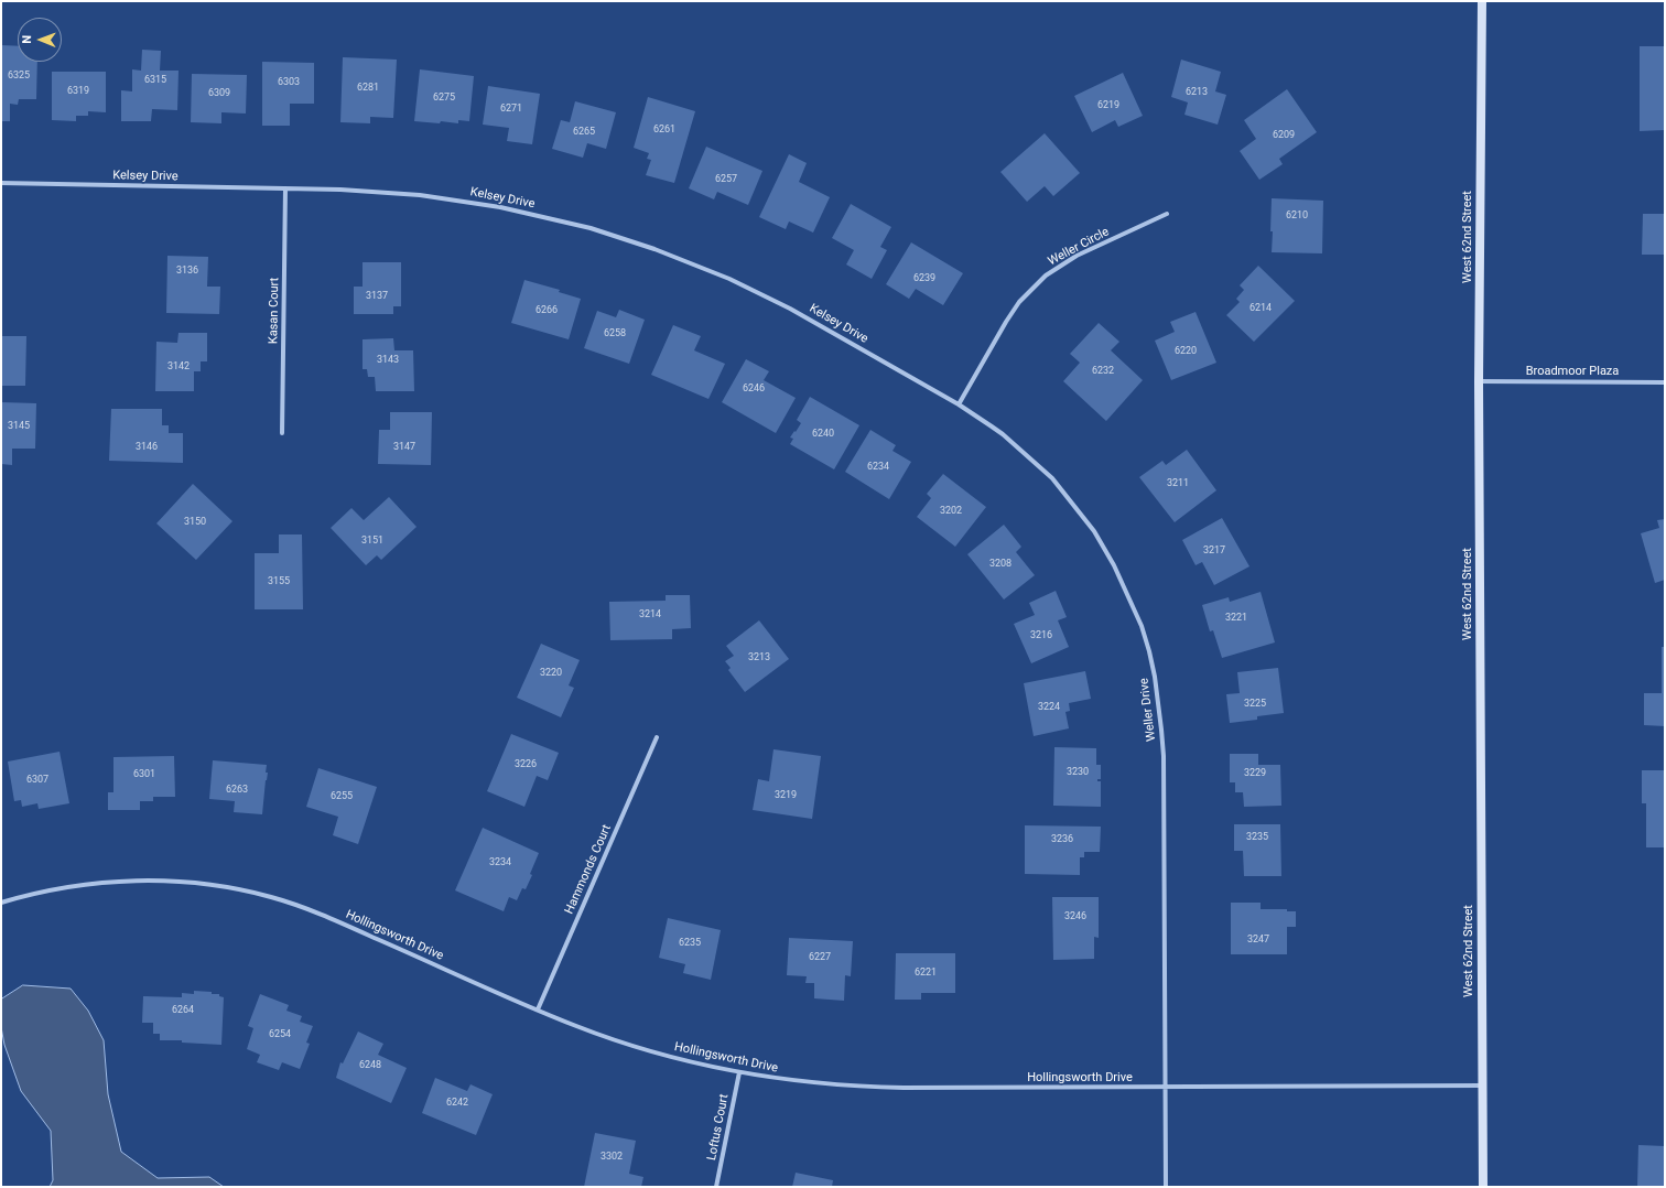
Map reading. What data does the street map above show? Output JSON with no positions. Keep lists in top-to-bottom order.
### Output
{
  "streets": {
    "street": [
      "Kelsey Drive",
      "West 62nd Street",
      "Weller Circle",
      "Kasan Court",
      "Broadmoor Plaza",
      "Weller Drive",
      "Hammonds Court",
      "Hollingsworth Drive",
      "Loftus Court"
    ]
  },
  "crossings": [
    ["Kelsey Drive", "Weller Circle"],
    ["Kelsey Drive", "Kasan Court"],
    ["Kelsey Drive", "Weller Drive"],
    ["West 62nd Street", "Broadmoor Plaza"],
    ["West 62nd Street", "Hollingsworth Drive"],
    ["Weller Circle", "Weller Drive"],
    ["Weller Drive", "Hollingsworth Drive"],
    ["Hammonds Court", "Hollingsworth Drive"],
    ["Hollingsworth Drive", "Loftus Court"]
  ],
  "house_numbers": [
    "6325",
    "6315",
    "6303",
    "6281",
    "6319",
    "6213",
    "6309",
    "6275",
    "6219",
    "6271",
    "6261",
    "6265",
    "6209",
    "6257",
    "6210",
    "3136",
    "6239",
    "3137",
    "6214",
    "6266",
    "6258",
    "6220",
    "3143",
    "3142",
    "6232",
    "6246",
    "3145",
    "6240",
    "3146",
    "3147",
    "6234",
    "3211",
    "3202",
    "3150",
    "3151",
    "3217",
    "3208",
    "3155",
    "3214",
    "3221",
    "3216",
    "3213",
    "3220",
    "3225",
    "3224",
    "3226",
    "3230",
    "3229",
    "6301",
    "6307",
    "6263",
    "3219",
    "6255",
    "3235",
    "3236",
    "3234",
    "3246",
    "3247",
    "6235",
    "6227",
    "6221",
    "6264",
    "6254",
    "6248",
    "6242",
    "3302"
  ],
  "north": "left"
}
